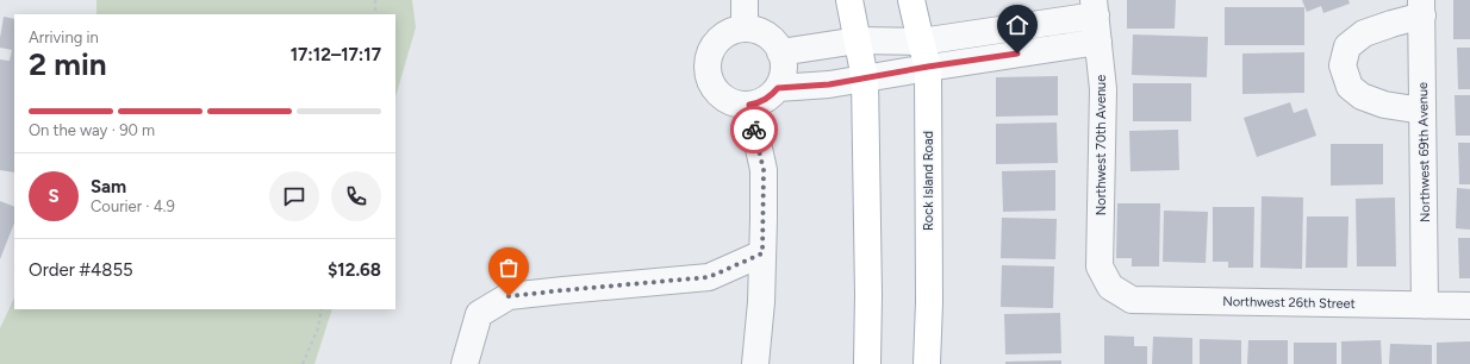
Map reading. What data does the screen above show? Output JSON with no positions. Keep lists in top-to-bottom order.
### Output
{
  "streets": {
    "main road": ["Rock Island Road"],
    "street": ["Northwest 70th Avenue", "Northwest 69th Avenue", "Northwest 26th Street"]
  },
  "crossings": [
    ["Northwest 70th Avenue", "Northwest 26th Street"],
    ["Northwest 69th Avenue", "Northwest 26th Street"]
  ],
  "page": {
    "heading": ["2 min", "Arriving in", "17:12–17:17"],
    "panel": [
      "Sam",
      "Courier · 4.9",
      "Order #4855",
      "$12.68"
    ],
    "bar": "On the way · 90 m",
    "round": "S"
  }
}
